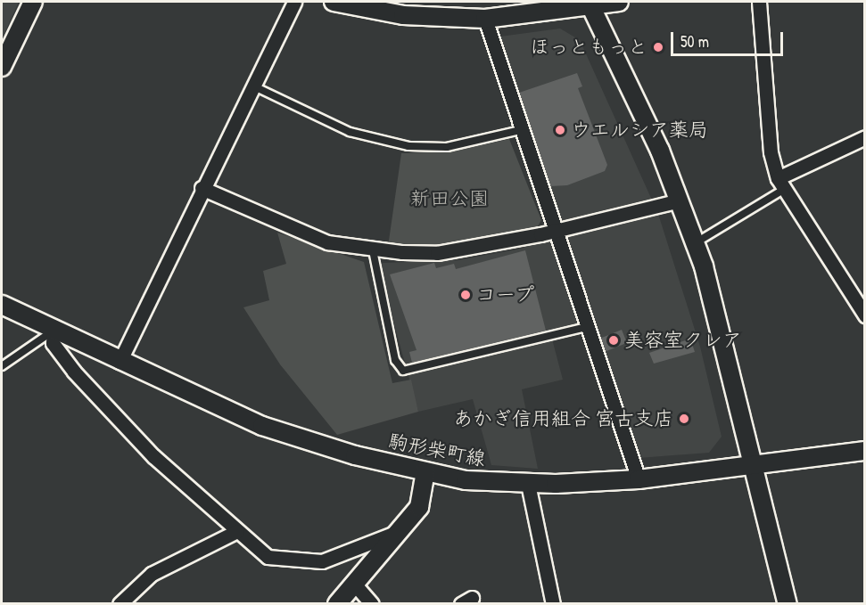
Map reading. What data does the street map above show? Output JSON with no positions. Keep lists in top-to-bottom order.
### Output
{
  "streets": {
    "street": ["駒形柴町線"]
  },
  "parks": ["新田公園"],
  "places": [
    "ほっともっと",
    "ウエルシア薬局",
    "コープ",
    "美容室クレア",
    "あかぎ信用組合 宮古支店"
  ],
  "scale_bar": "50 m"
}
